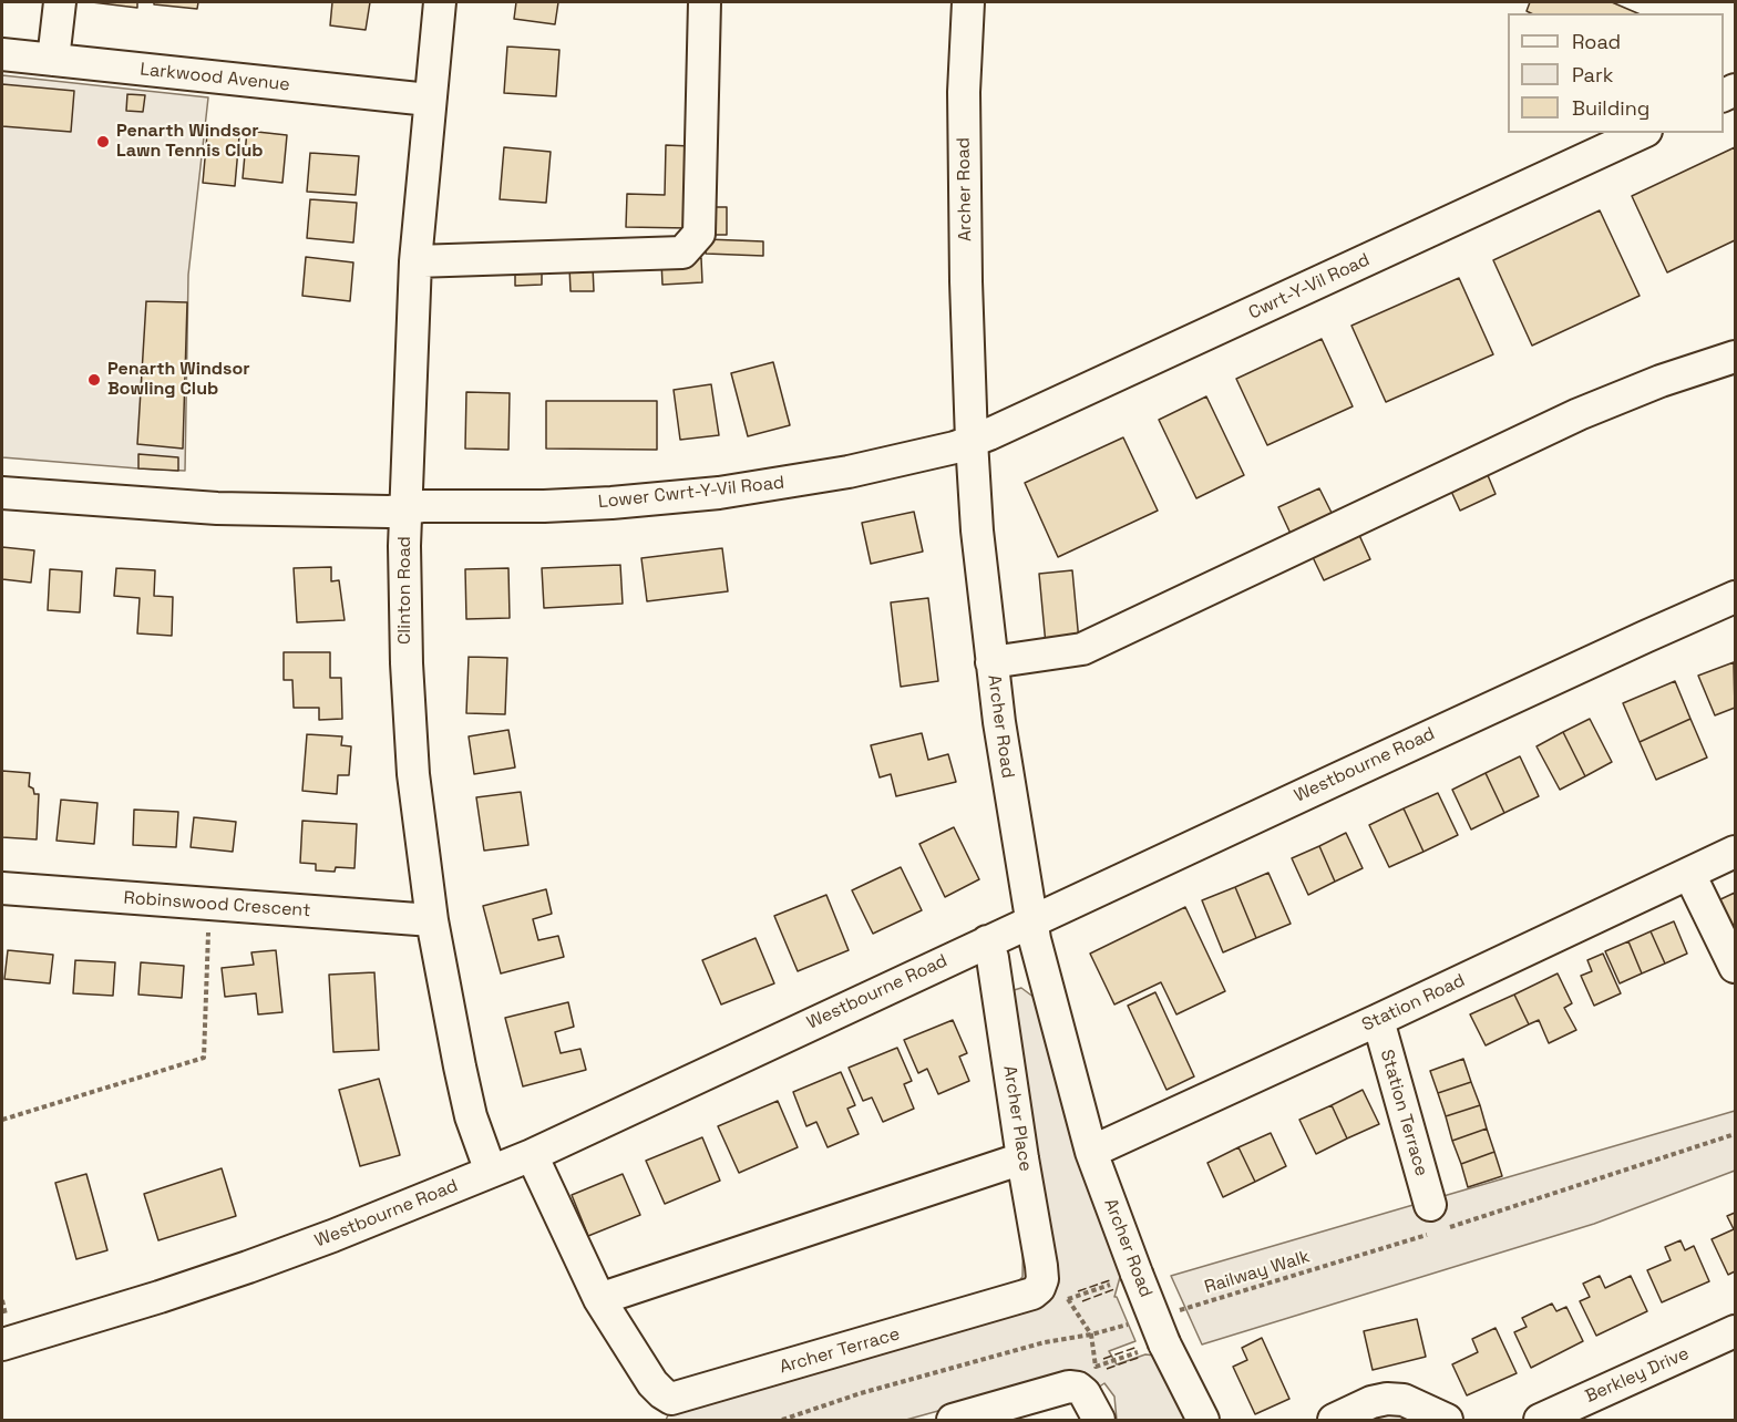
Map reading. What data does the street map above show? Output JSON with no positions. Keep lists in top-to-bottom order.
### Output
{
  "streets": {
    "street": [
      "Larkwood Avenue",
      "Archer Road",
      "Cwrt-Y-Vil Road",
      "Lower Cwrt-Y-Vil Road",
      "Clinton Road",
      "Westbourne Road",
      "Robinswood Crescent",
      "Station Road",
      "Station Terrace",
      "Archer Place",
      "Archer Terrace",
      "Berkley Drive"
    ],
    "path": ["Railway Walk"]
  },
  "crossings": [
    ["Larkwood Avenue", "Clinton Road"],
    ["Archer Road", "Cwrt-Y-Vil Road"],
    ["Archer Road", "Lower Cwrt-Y-Vil Road"],
    ["Archer Road", "Westbourne Road"],
    ["Archer Road", "Station Road"],
    ["Cwrt-Y-Vil Road", "Lower Cwrt-Y-Vil Road"],
    ["Lower Cwrt-Y-Vil Road", "Clinton Road"],
    ["Clinton Road", "Westbourne Road"],
    ["Clinton Road", "Robinswood Crescent"],
    ["Westbourne Road", "Archer Place"],
    ["Station Road", "Station Terrace"],
    ["Archer Place", "Archer Terrace"]
  ],
  "places": ["Penarth Windsor Lawn Tennis Club", "Penarth Windsor Bowling Club"],
  "legend": ["Road", "Park", "Building"]
}
